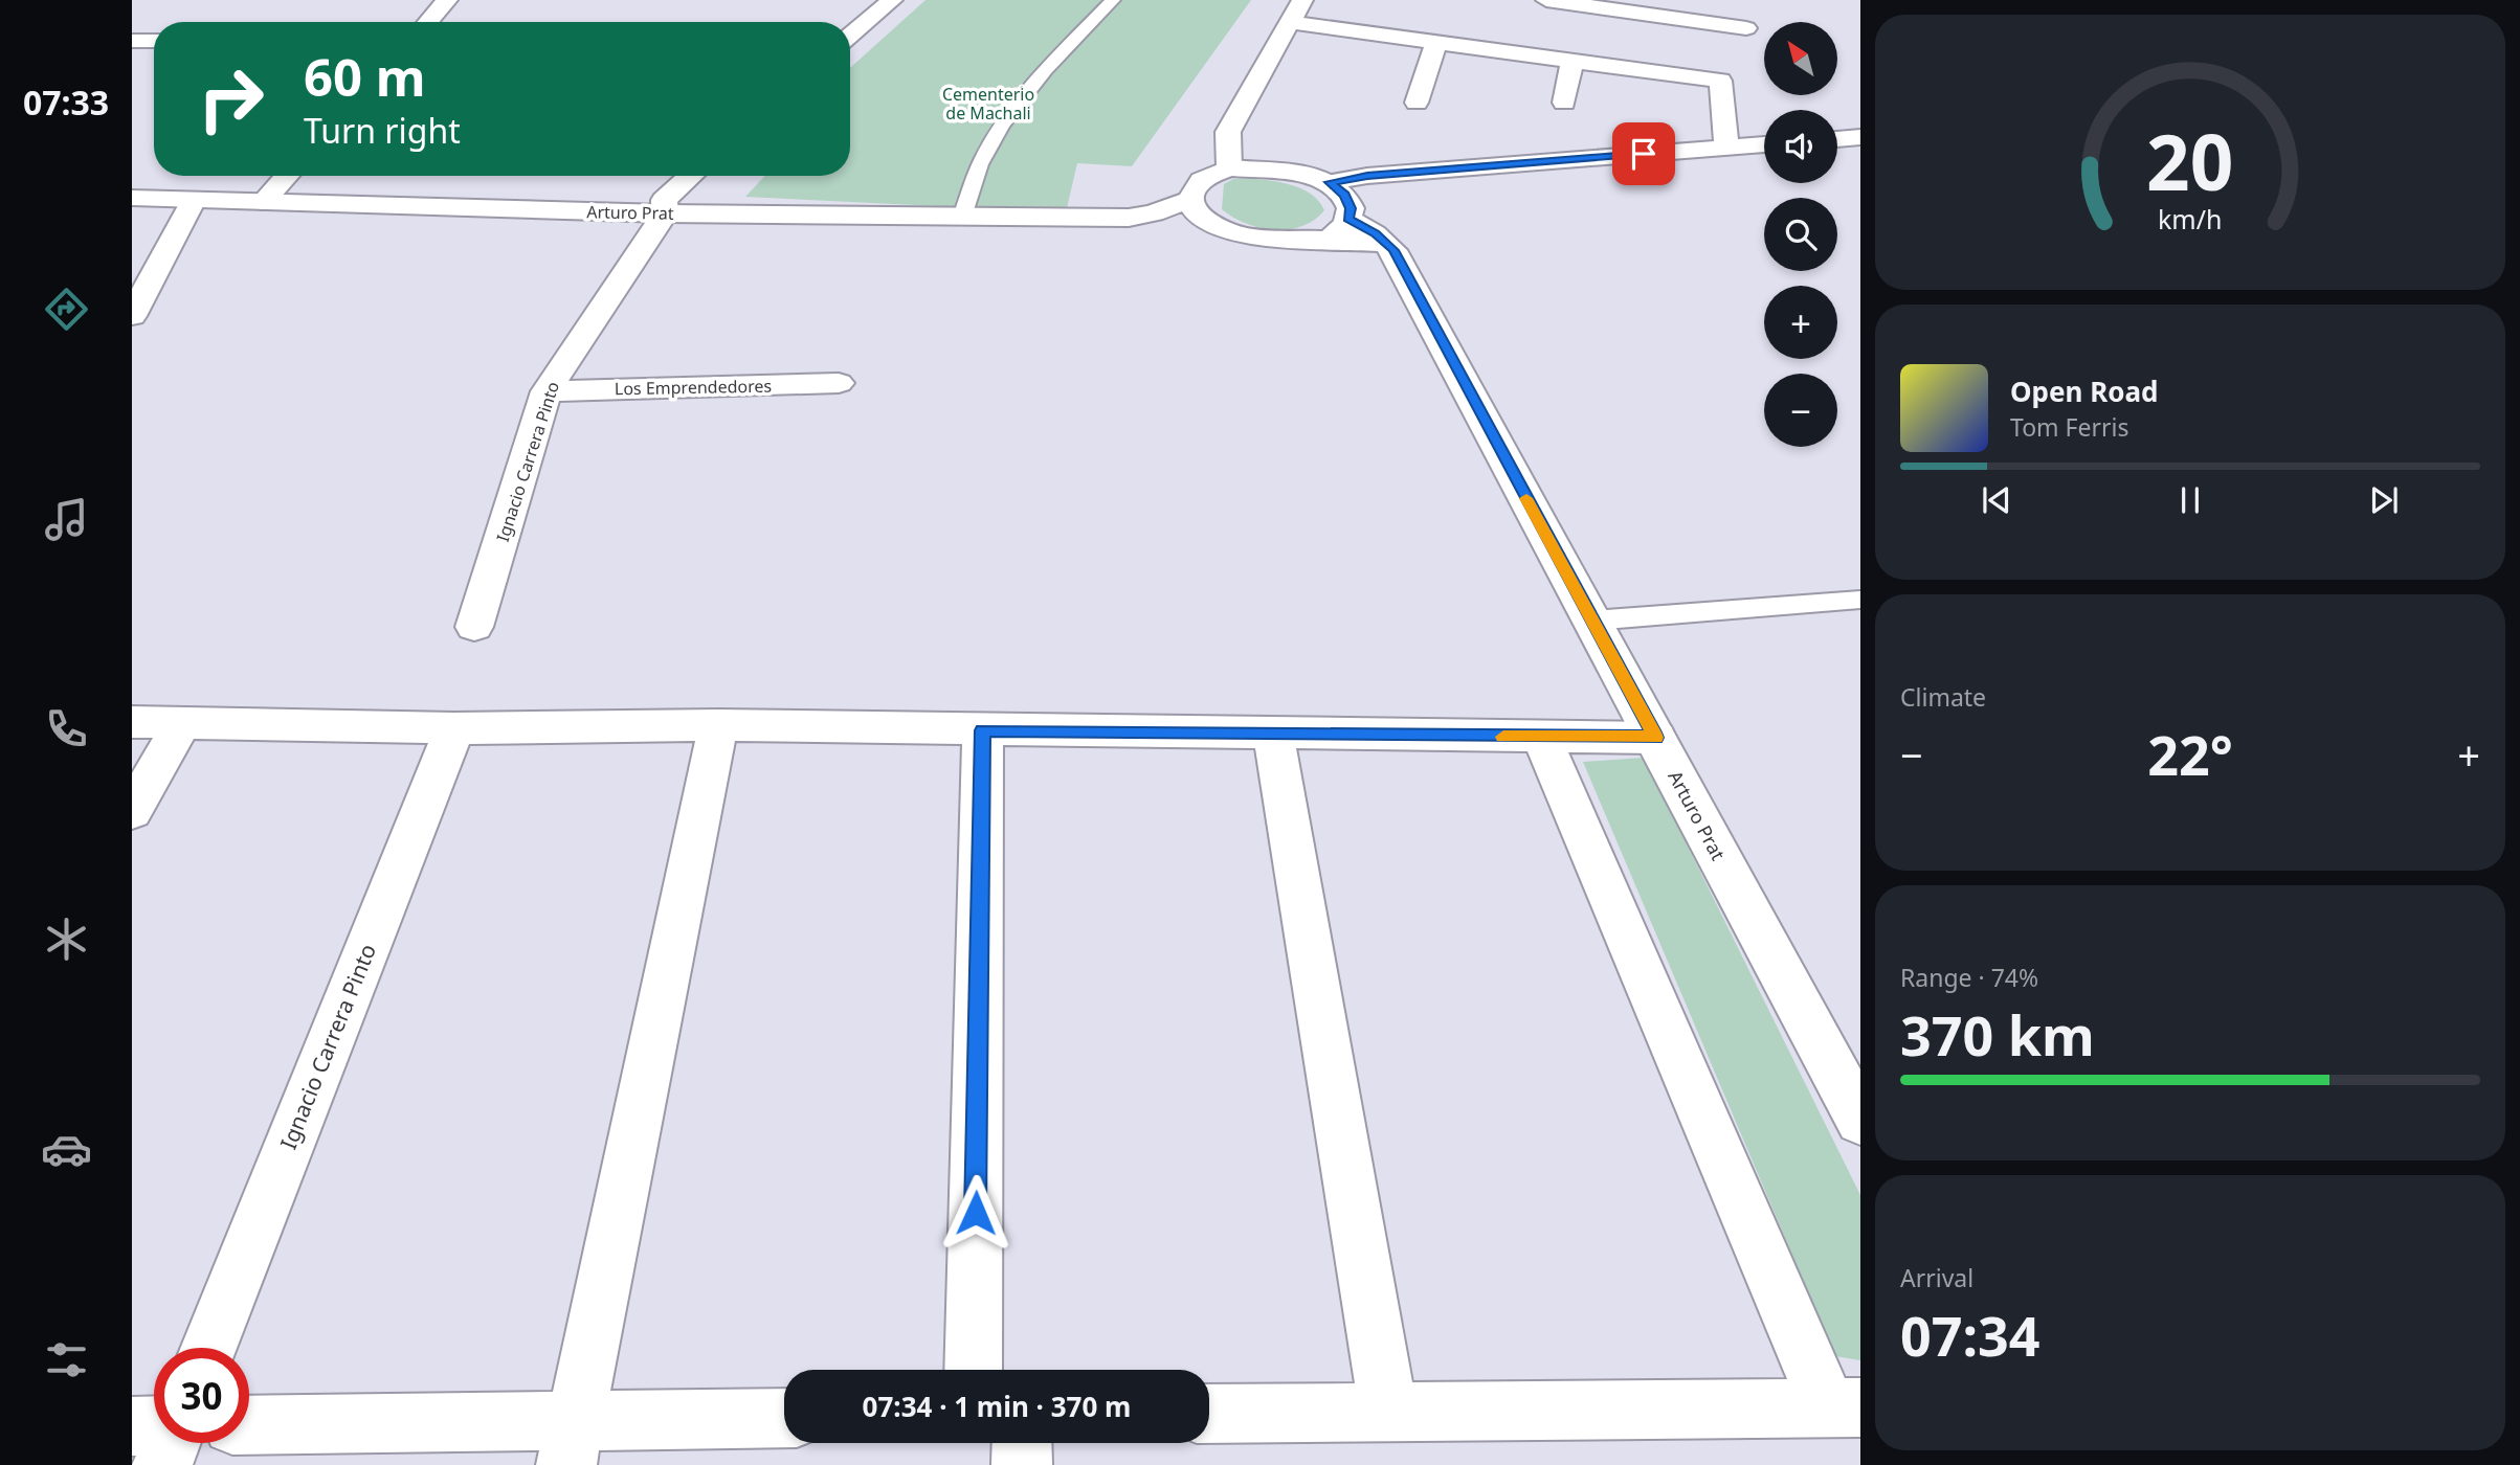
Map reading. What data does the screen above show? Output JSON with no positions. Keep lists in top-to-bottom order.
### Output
{
  "streets": {
    "street": ["Arturo Prat", "Los Emprendedores", "Ignacio Carrera Pinto"]
  },
  "crossings": [
    ["Arturo Prat", "Ignacio Carrera Pinto"],
    ["Los Emprendedores", "Ignacio Carrera Pinto"]
  ],
  "parks": ["Cementerio de Machali"],
  "north": "top left",
  "page": {
    "tabs": "07:33",
    "map_buttons": ["+", "−"],
    "turn": ["60 m", "Turn right"],
    "song": ["Open Road", "Tom Ferris"],
    "tile": [
      "Climate",
      ["Range · 74%", "370 km"],
      ["Arrival", "07:34"]
    ],
    "heat": ["−", "22°", "+"],
    "limit": "30",
    "trip": "07:34 · 1 min · 370 m",
    "gauge": ["20", "km/h"]
  }
}
